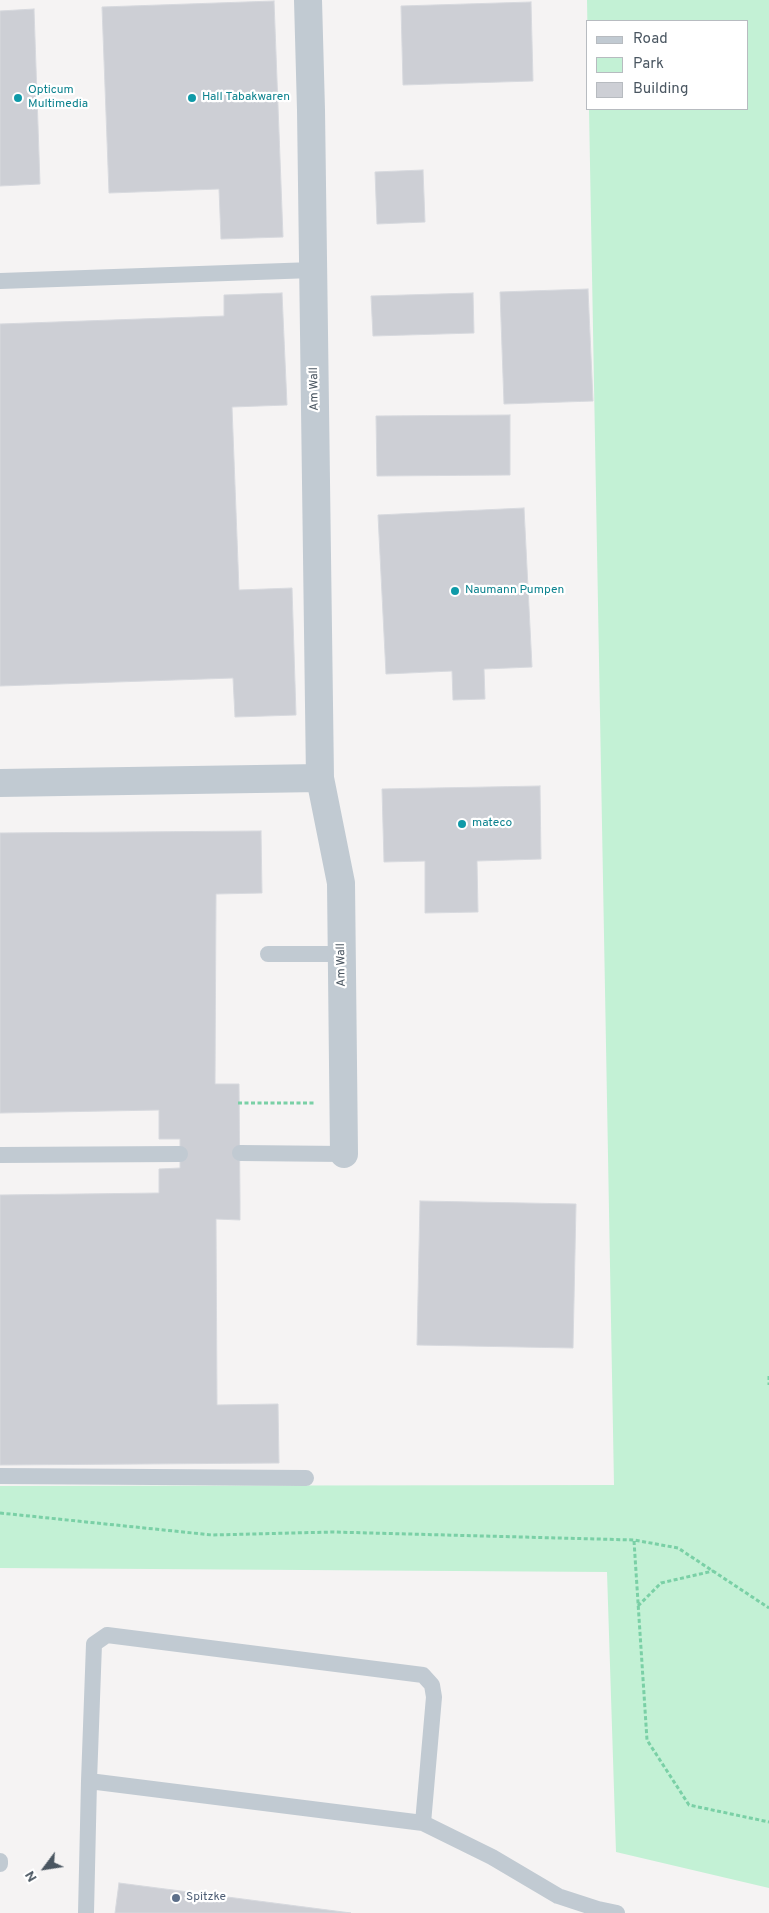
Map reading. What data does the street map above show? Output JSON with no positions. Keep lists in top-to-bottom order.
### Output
{
  "streets": {
    "street": ["Am Wall"]
  },
  "places": [
    "Opticum Multimedia",
    "Hall Tabakwaren",
    "Naumann Pumpen",
    "mateco",
    "Spitzke"
  ],
  "legend": ["Road", "Park", "Building"],
  "north": "bottom left"
}
